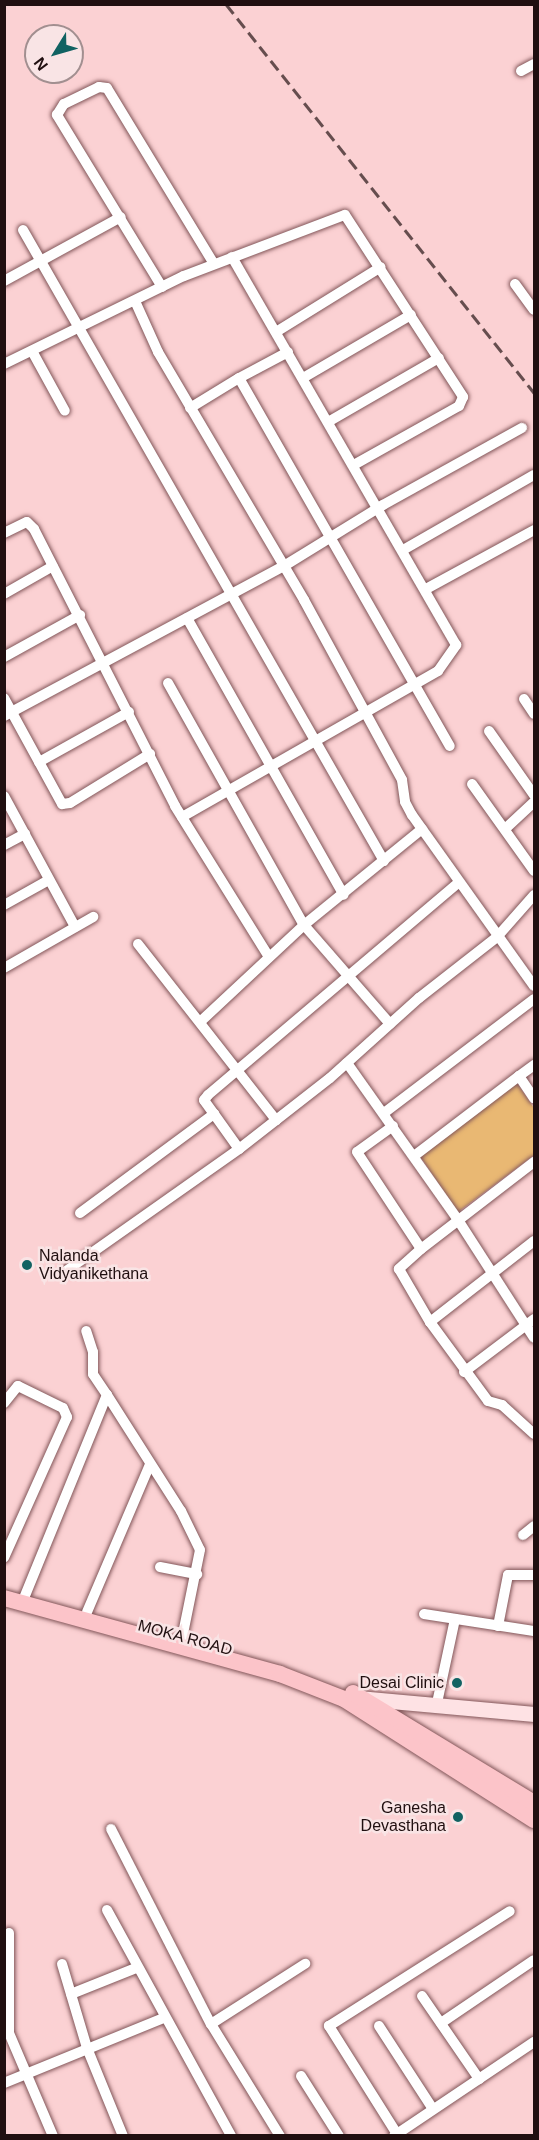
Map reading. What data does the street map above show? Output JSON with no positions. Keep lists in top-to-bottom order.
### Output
{
  "streets": {
    "main road": ["MOKA ROAD"]
  },
  "places": ["Nalanda Vidyanikethana", "Desai Clinic", "Ganesha Devasthana"],
  "north": "bottom left"
}
